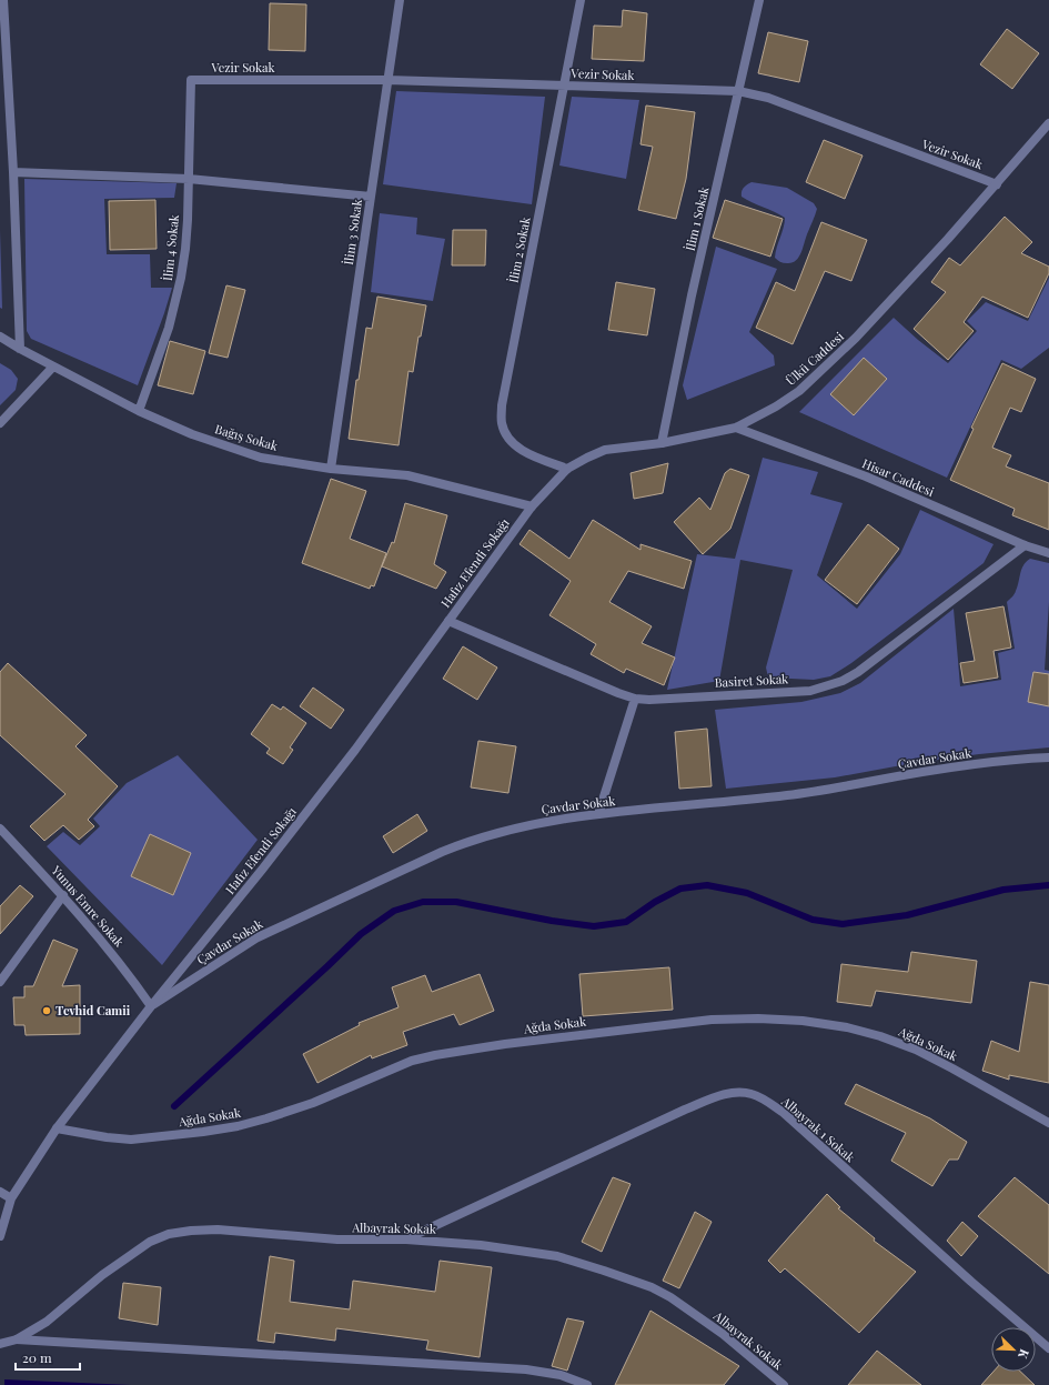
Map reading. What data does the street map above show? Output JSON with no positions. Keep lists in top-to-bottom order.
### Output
{
  "streets": {
    "street": [
      "Vezir Sokak",
      "İlim 1 Sokak",
      "İlim 3 Sokak",
      "İlim 4 Sokak",
      "İlim 2 Sokak",
      "Ülkü Caddesi",
      "Bağış Sokak",
      "Hisar Caddesi",
      "Hafız Efendi Sokağı",
      "Basiret Sokak",
      "Çavdar Sokak",
      "Yunus Emre Sokak",
      "Ağda Sokak",
      "Albayrak 1 Sokak",
      "Albayrak Sokak"
    ]
  },
  "crossings": [
    ["Vezir Sokak", "İlim 1 Sokak"],
    ["Vezir Sokak", "İlim 3 Sokak"],
    ["Vezir Sokak", "İlim 4 Sokak"],
    ["Vezir Sokak", "İlim 2 Sokak"],
    ["Vezir Sokak", "Ülkü Caddesi"],
    ["İlim 1 Sokak", "Ülkü Caddesi"],
    ["İlim 3 Sokak", "Bağış Sokak"],
    ["İlim 4 Sokak", "Bağış Sokak"],
    ["İlim 2 Sokak", "Ülkü Caddesi"],
    ["Ülkü Caddesi", "Bağış Sokak"],
    ["Ülkü Caddesi", "Hisar Caddesi"],
    ["Ülkü Caddesi", "Hafız Efendi Sokağı"],
    ["Bağış Sokak", "Hafız Efendi Sokağı"],
    ["Hisar Caddesi", "Basiret Sokak"],
    ["Hafız Efendi Sokağı", "Basiret Sokak"],
    ["Hafız Efendi Sokağı", "Çavdar Sokak"],
    ["Hafız Efendi Sokağı", "Yunus Emre Sokak"],
    ["Hafız Efendi Sokağı", "Ağda Sokak"],
    ["Çavdar Sokak", "Yunus Emre Sokak"],
    ["Albayrak 1 Sokak", "Albayrak Sokak"]
  ],
  "places": ["Tevhid Camii"],
  "scale_bar": "20 m",
  "north": "bottom right"
}
